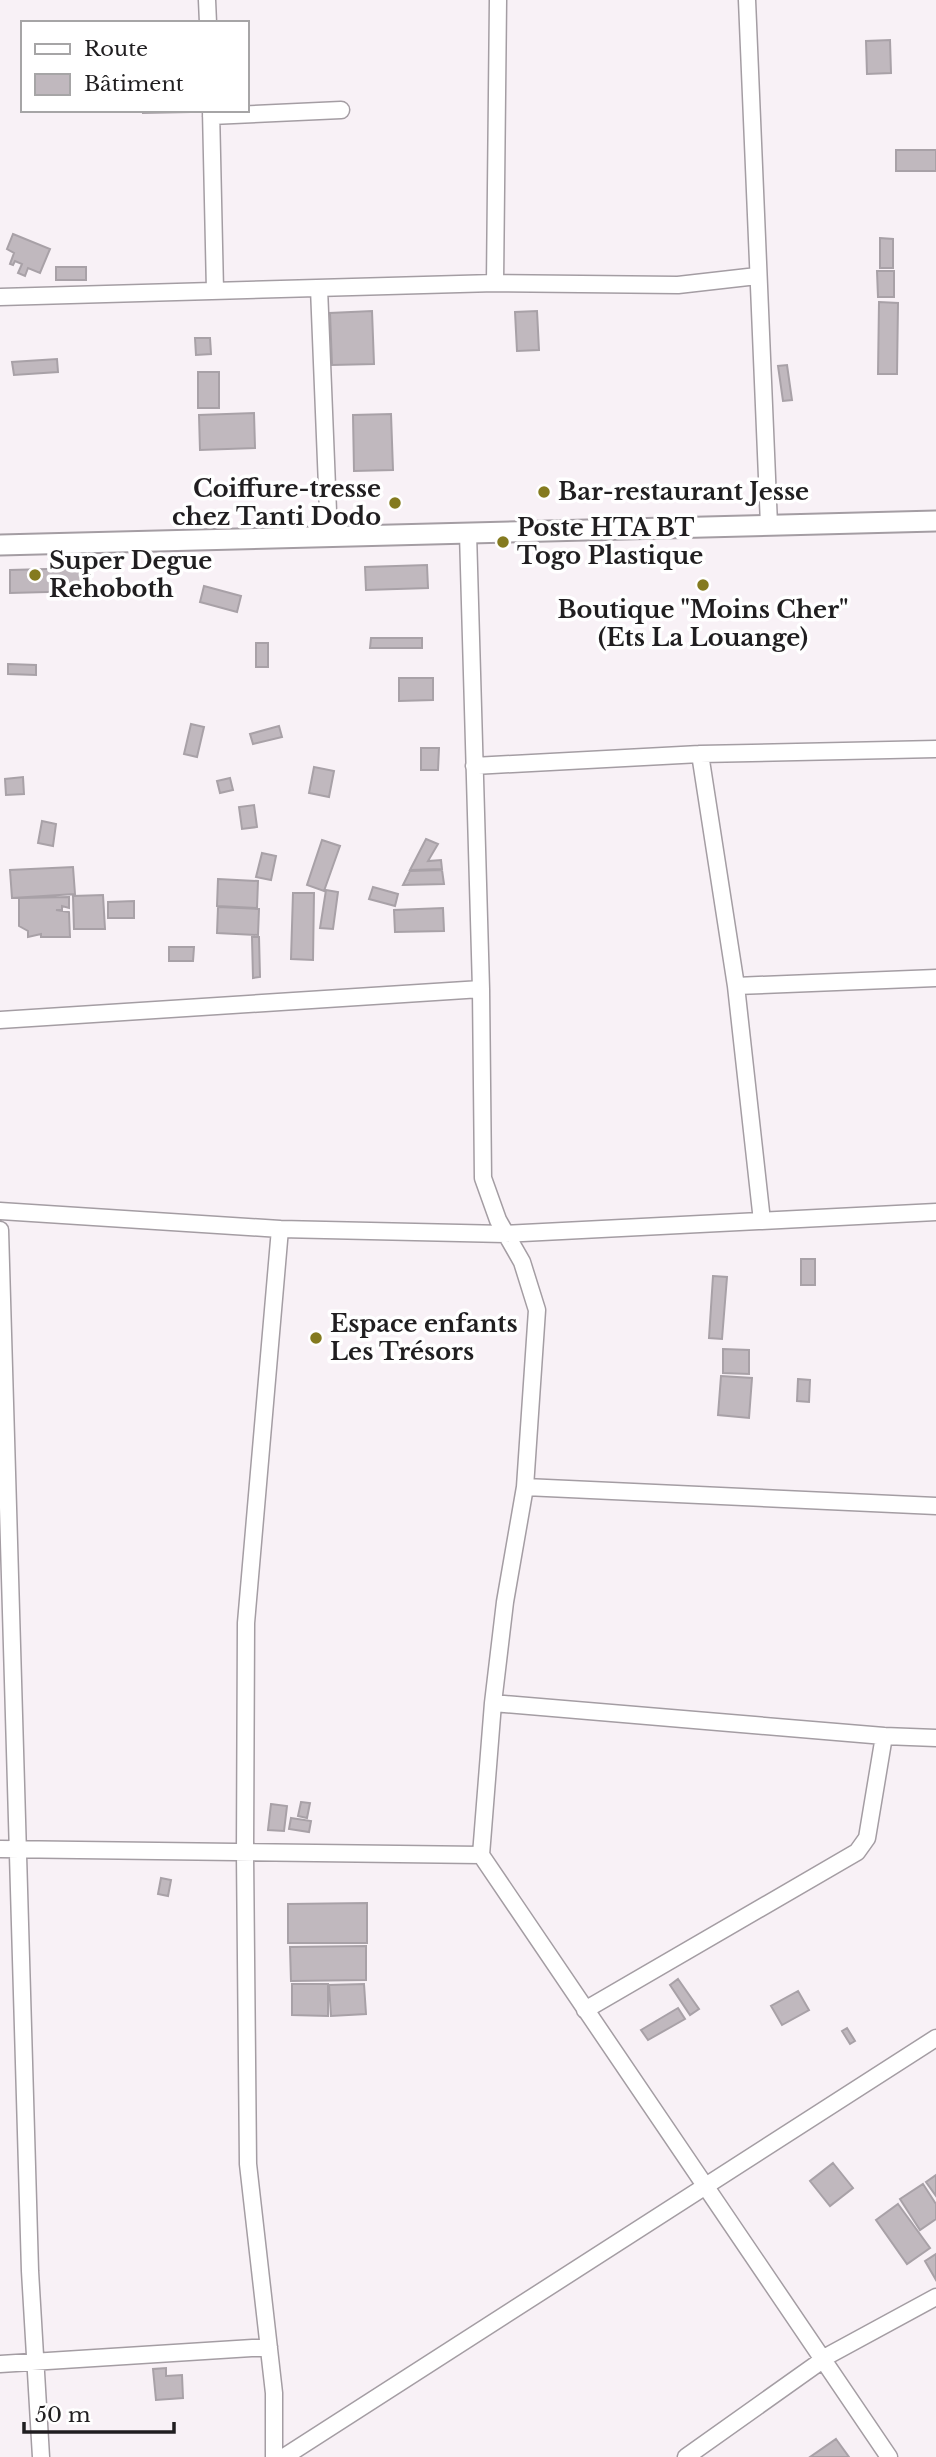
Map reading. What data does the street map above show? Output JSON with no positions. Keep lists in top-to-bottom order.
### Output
{
  "places": [
    "Bar-restaurant Jesse",
    "Coiffure-tresse chez Tanti Dodo",
    "Poste HTA BT Togo Plastique",
    "Super Degue Rehoboth",
    "Boutique \"Moins Cher\" (Ets La Louange)",
    "Espace enfants Les Trésors"
  ],
  "legend": ["Route", "Bâtiment"],
  "scale_bar": "50 m"
}
